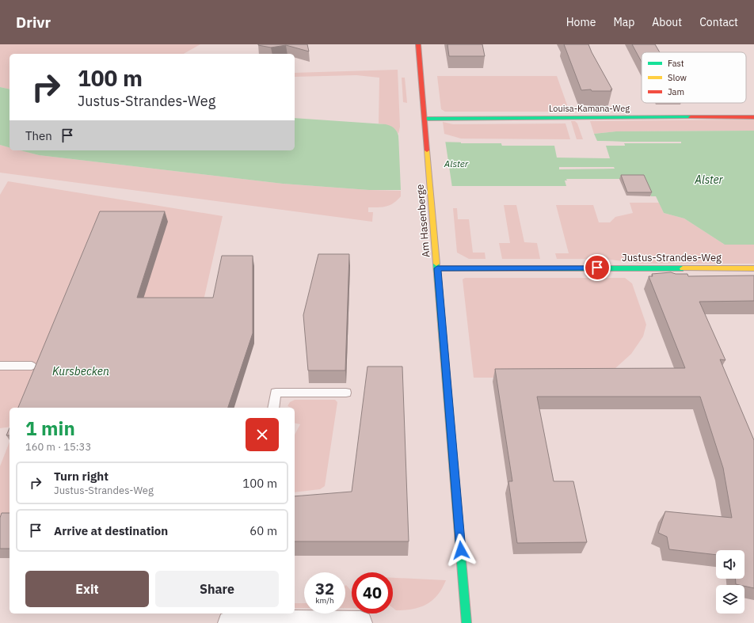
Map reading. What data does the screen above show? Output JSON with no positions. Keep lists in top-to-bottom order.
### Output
{
  "streets": {
    "street": ["Louisa-Kamana-Weg", "Am Hasenberge", "Justus-Strandes-Weg"]
  },
  "crossings": [
    ["Louisa-Kamana-Weg", "Am Hasenberge"],
    ["Am Hasenberge", "Justus-Strandes-Weg"]
  ],
  "water": ["Alster", "Kursbecken"],
  "legend": ["Fast", "Slow", "Jam"],
  "page": {
    "header": "Drivr",
    "nav": [
      "Home",
      "Map",
      "About",
      "Contact"
    ],
    "turn": ["100 m", "Justus-Strandes-Weg"],
    "then": "Then",
    "heading": ["1 min", "160 m · 15:33"],
    "list": [
      {
        "name": "Turn right",
        "note": "Justus-Strandes-Weg",
        "value": "100 m"
      },
      {
        "name": "Arrive at destination",
        "value": "60 m"
      }
    ],
    "buttons": ["Exit", "Share"],
    "speed": "32 km/h",
    "limit": "40"
  }
}
